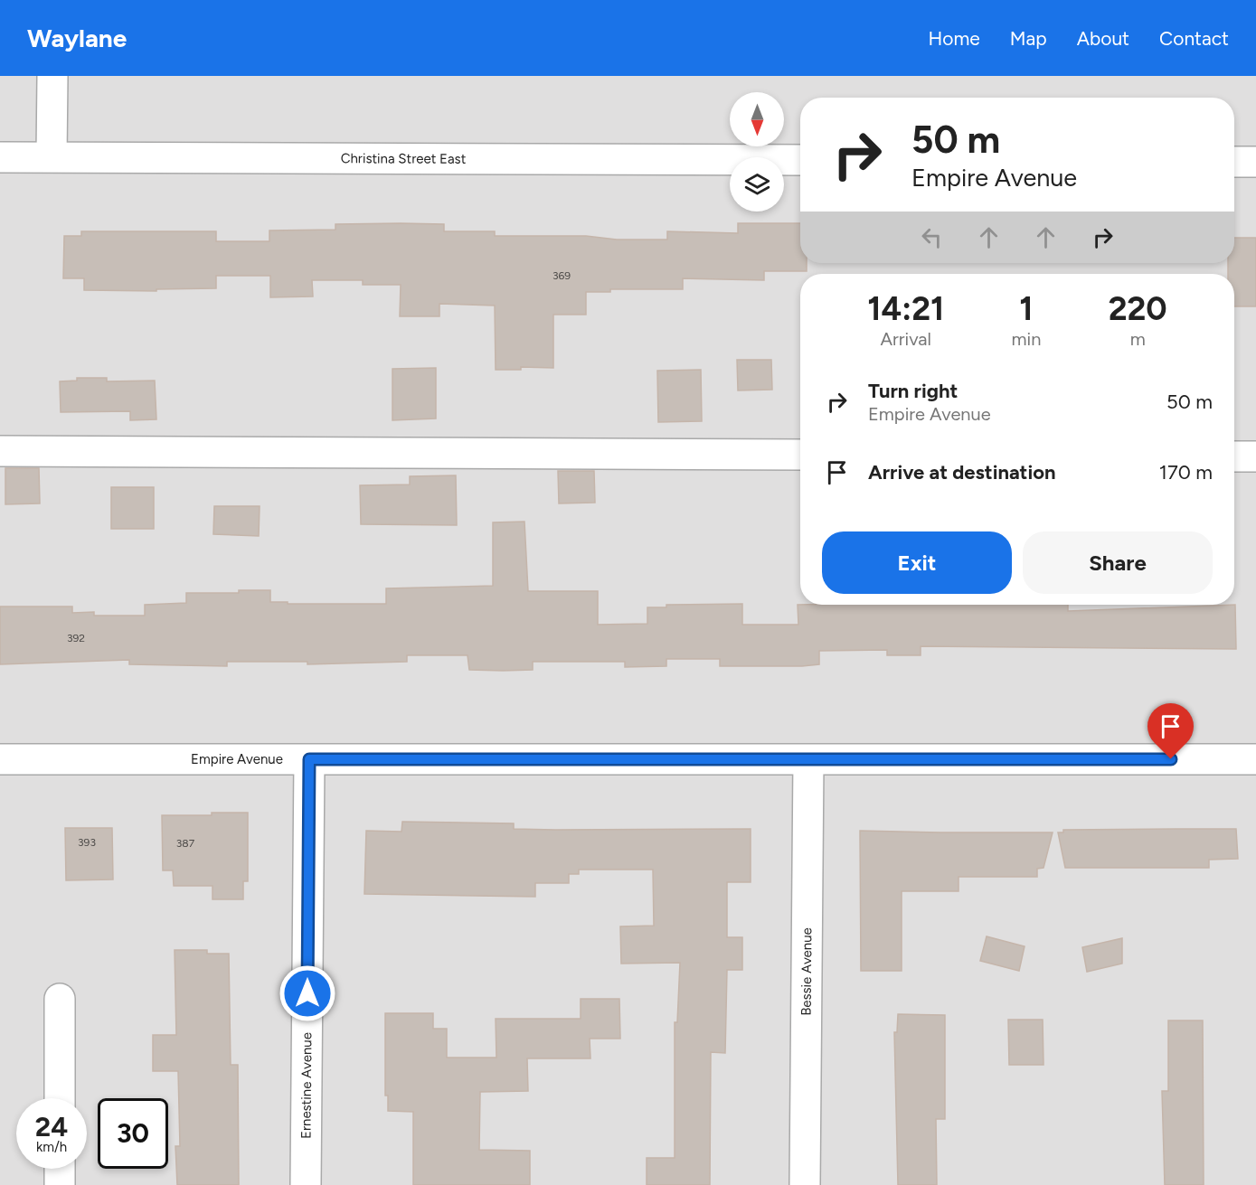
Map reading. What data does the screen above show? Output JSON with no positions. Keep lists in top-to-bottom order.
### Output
{
  "streets": {
    "street": [
      "Christina Street East",
      "Empire Avenue",
      "Bessie Avenue",
      "Ernestine Avenue"
    ]
  },
  "crossings": [
    ["Empire Avenue", "Bessie Avenue"],
    ["Empire Avenue", "Ernestine Avenue"]
  ],
  "house_numbers": [
    "369",
    "392",
    "393",
    "387"
  ],
  "north": "bottom",
  "page": {
    "header": "Waylane",
    "nav": [
      "Home",
      "Map",
      "About",
      "Contact"
    ],
    "turn": ["50 m", "Empire Avenue"],
    "eta": [
      "14:21",
      "Arrival",
      "1",
      "min",
      "220",
      "m"
    ],
    "list": [
      {
        "name": "Turn right",
        "note": "Empire Avenue",
        "value": "50 m"
      },
      {
        "name": "Arrive at destination",
        "value": "170 m"
      }
    ],
    "buttons": ["Exit", "Share"],
    "speed": "24 km/h",
    "limit": "30"
  }
}
